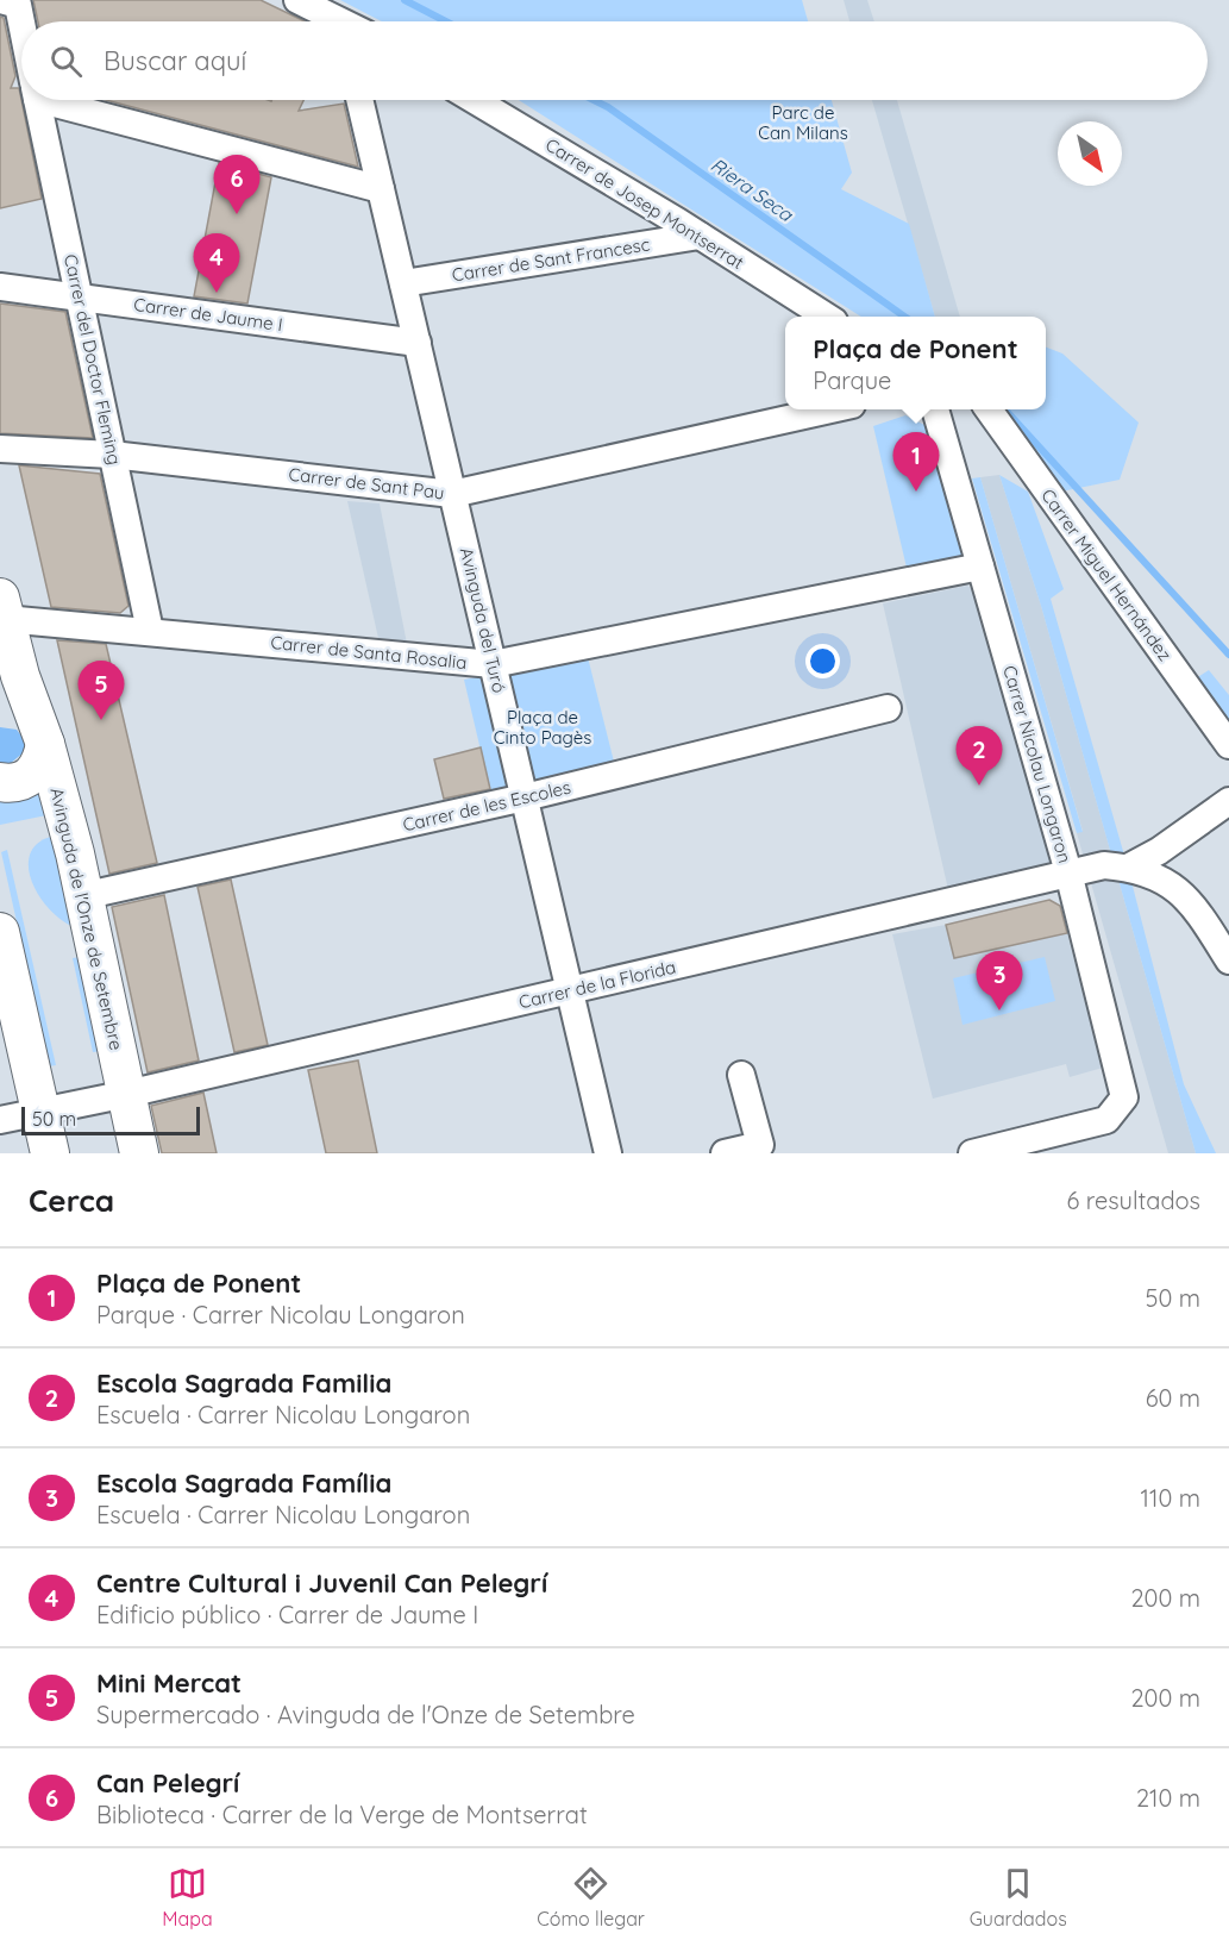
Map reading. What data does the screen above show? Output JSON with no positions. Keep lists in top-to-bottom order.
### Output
{
  "streets": {
    "main road": ["Avinguda de l'Onze de Setembre"],
    "street": [
      "Carrer de Josep Montserrat",
      "Carrer de Sant Francesc",
      "Carrer de Jaume I",
      "Carrer del Doctor Fleming",
      "Carrer de Sant Pau",
      "Carrer Miguel Hernández",
      "Avinguda del Turó",
      "Carrer de Santa Rosalia",
      "Carrer Nicolau Longaron",
      "Carrer de les Escoles",
      "Carrer de la Florida"
    ]
  },
  "crossings": [
    ["Carrer de Josep Montserrat", "Carrer de Sant Francesc"],
    ["Carrer de Sant Francesc", "Avinguda del Turó"],
    ["Carrer de Jaume I", "Carrer del Doctor Fleming"],
    ["Carrer de Jaume I", "Avinguda del Turó"],
    ["Carrer del Doctor Fleming", "Carrer de Sant Pau"],
    ["Carrer del Doctor Fleming", "Carrer de Santa Rosalia"],
    ["Carrer de Sant Pau", "Avinguda del Turó"],
    ["Avinguda del Turó", "Carrer de Santa Rosalia"],
    ["Avinguda del Turó", "Carrer de les Escoles"],
    ["Avinguda del Turó", "Carrer de la Florida"],
    ["Carrer de Santa Rosalia", "Carrer Nicolau Longaron"],
    ["Carrer de Santa Rosalia", "Avinguda de l'Onze de Setembre"],
    ["Carrer Nicolau Longaron", "Carrer de la Florida"],
    ["Carrer de les Escoles", "Avinguda de l'Onze de Setembre"],
    ["Avinguda de l'Onze de Setembre", "Carrer de la Florida"]
  ],
  "water": ["Riera Seca"],
  "parks": ["Parc de Can Milans", "Plaça de Cinto Pagès"],
  "scale_bar": "50 m",
  "north": "bottom right",
  "page": {
    "search": "Buscar aquí",
    "pins": [
      "6",
      "4",
      "1",
      "5",
      "2",
      "3"
    ],
    "popup": ["Plaça de Ponent", "Parque"],
    "scale": "50 m",
    "heading": ["Cerca", "6 resultados"],
    "list": [
      {
        "mark": "1",
        "name": "Plaça de Ponent",
        "note": "Parque · Carrer Nicolau Longaron",
        "value": "50 m"
      },
      {
        "mark": "2",
        "name": "Escola Sagrada Familia",
        "note": "Escuela · Carrer Nicolau Longaron",
        "value": "60 m"
      },
      {
        "mark": "3",
        "name": "Escola Sagrada Família",
        "note": "Escuela · Carrer Nicolau Longaron",
        "value": "110 m"
      },
      {
        "mark": "4",
        "name": "Centre Cultural i Juvenil Can Pelegrí",
        "note": "Edificio público · Carrer de Jaume I",
        "value": "200 m"
      },
      {
        "mark": "5",
        "name": "Mini Mercat",
        "note": "Supermercado · Avinguda de l'Onze de Setembre",
        "value": "200 m"
      },
      {
        "mark": "6",
        "name": "Can Pelegrí",
        "note": "Biblioteca · Carrer de la Verge de Montserrat",
        "value": "210 m"
      }
    ],
    "nav": ["Mapa", "Cómo llegar", "Guardados"]
  }
}
